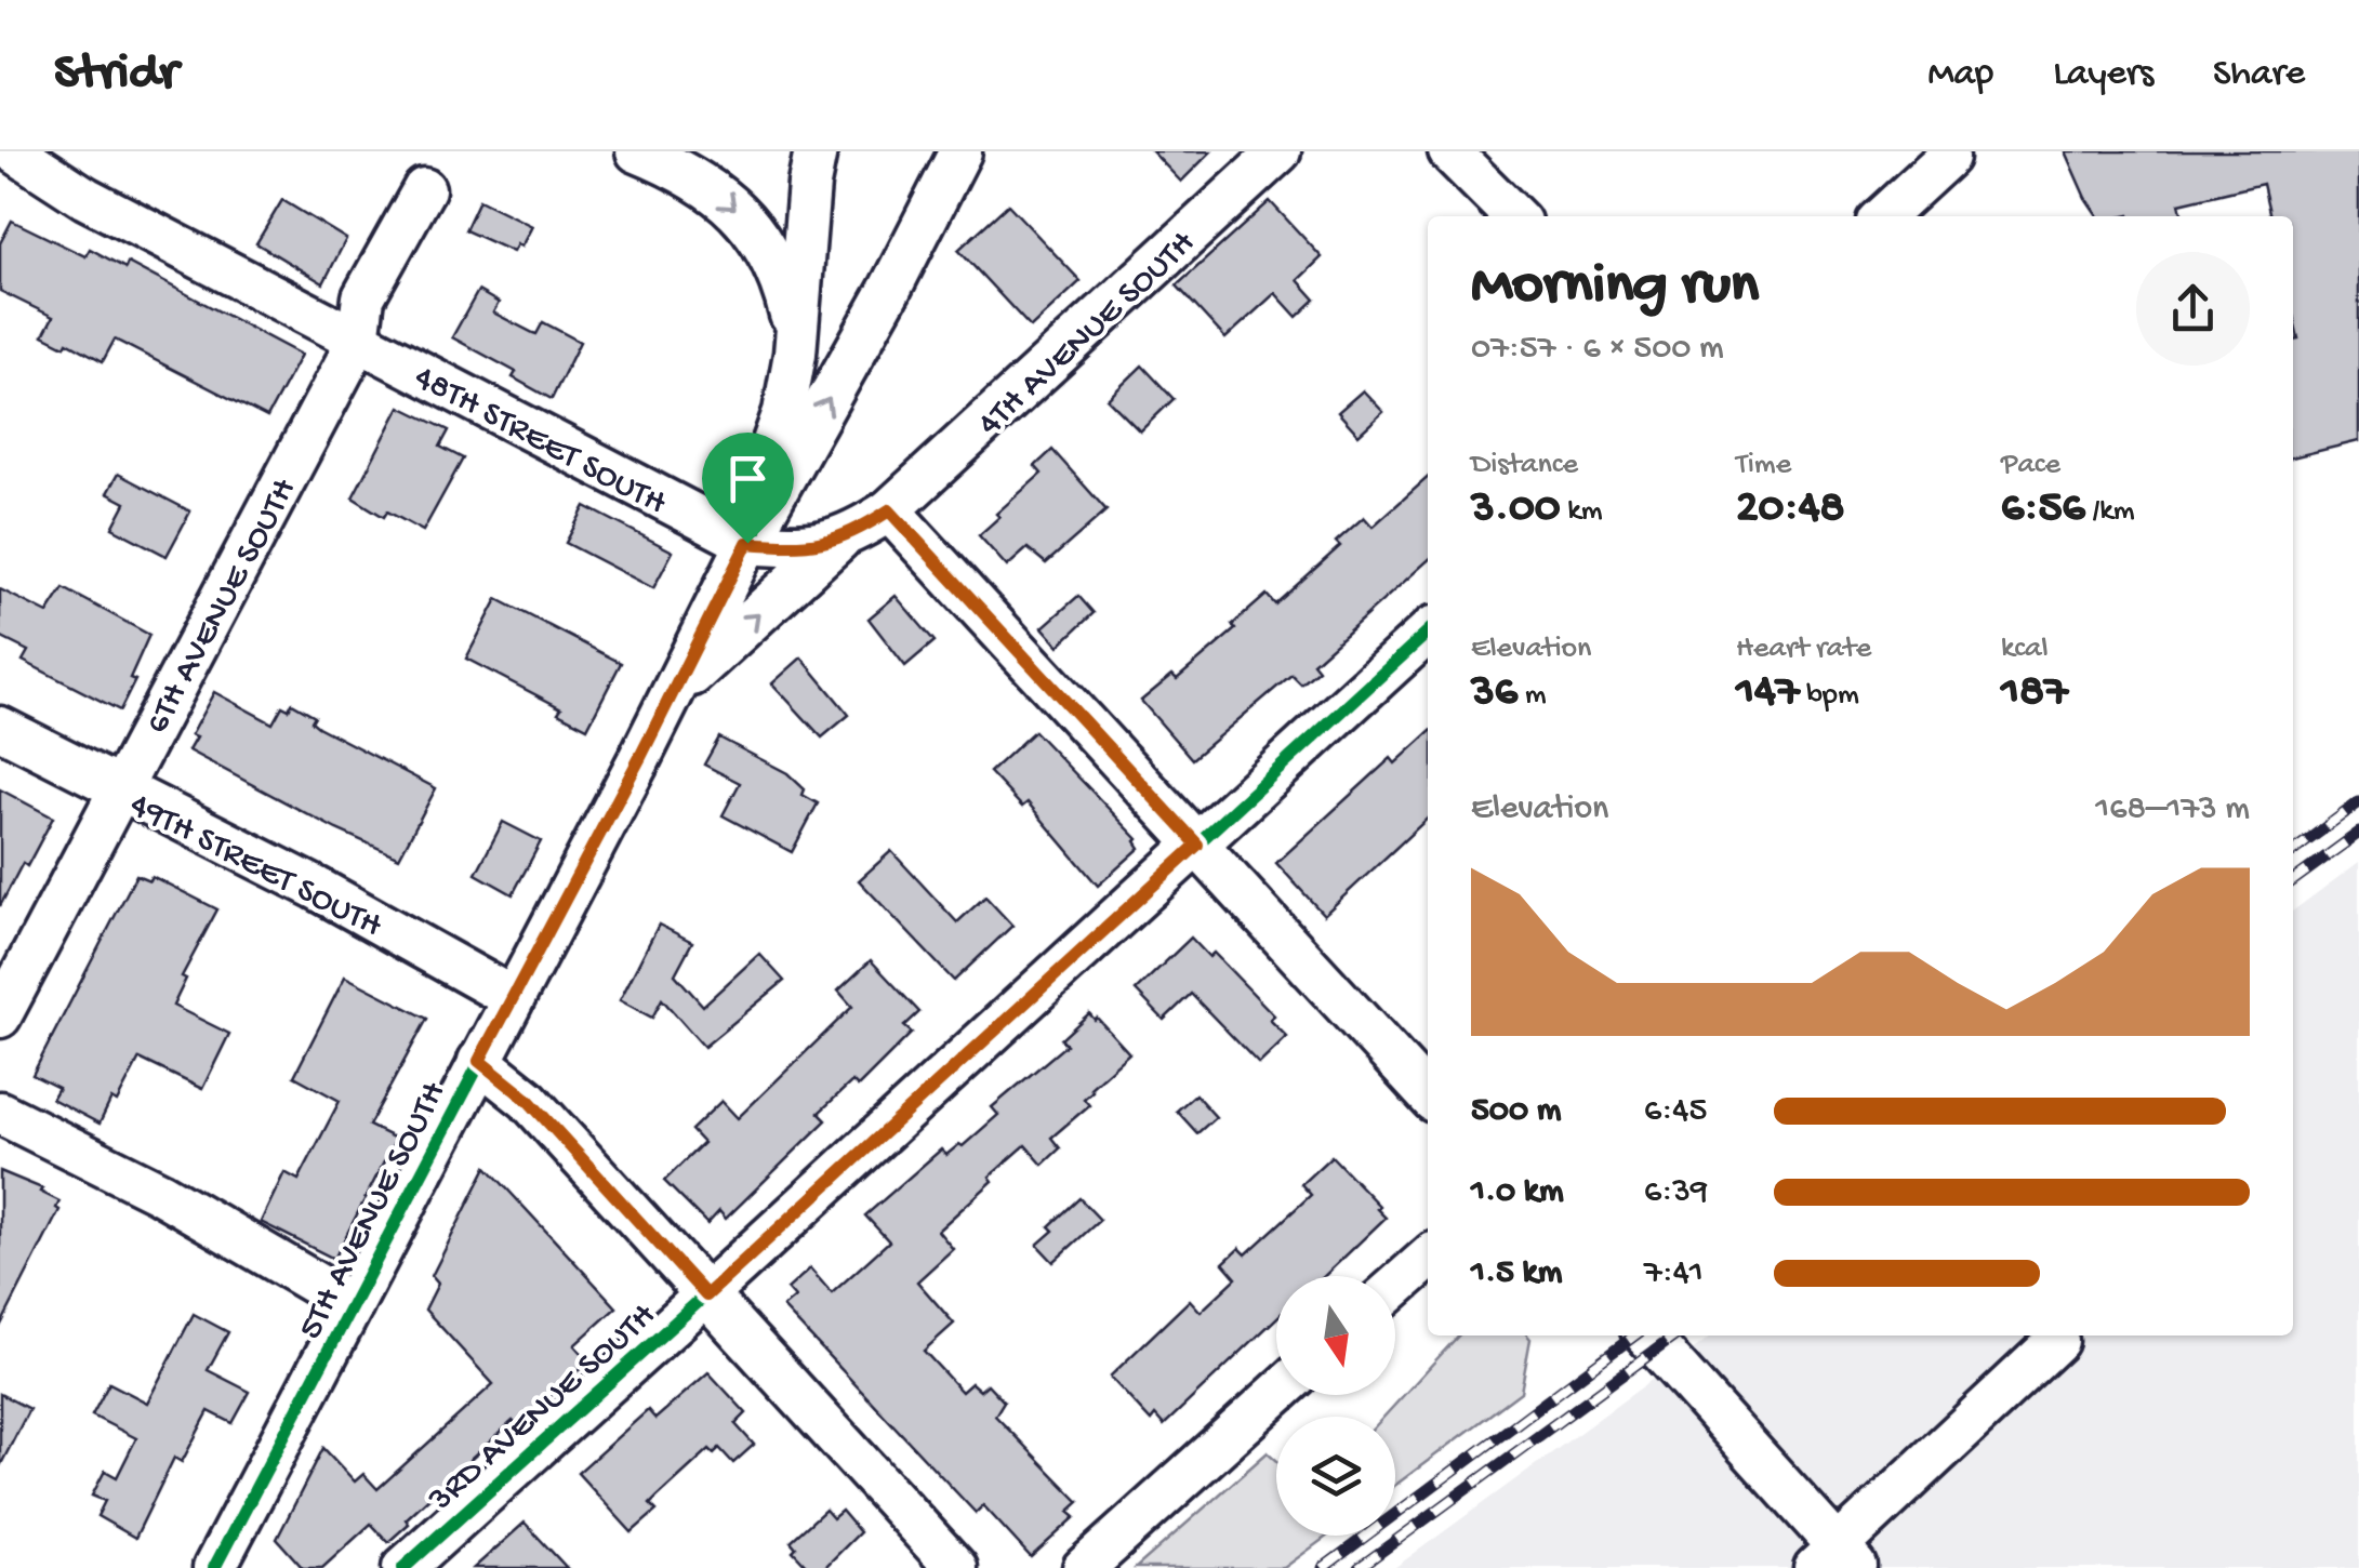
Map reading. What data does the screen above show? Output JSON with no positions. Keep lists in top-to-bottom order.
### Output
{
  "streets": {
    "street": [
      "4TH AVENUE SOUTH",
      "48TH STREET SOUTH",
      "6TH AVENUE SOUTH",
      "49TH STREET SOUTH",
      "5TH AVENUE SOUTH",
      "3RD AVENUE SOUTH"
    ]
  },
  "crossings": [
    ["4TH AVENUE SOUTH", "48TH STREET SOUTH"],
    ["48TH STREET SOUTH", "6TH AVENUE SOUTH"],
    ["48TH STREET SOUTH", "5TH AVENUE SOUTH"],
    ["6TH AVENUE SOUTH", "49TH STREET SOUTH"],
    ["49TH STREET SOUTH", "5TH AVENUE SOUTH"]
  ],
  "north": "bottom",
  "page": {
    "header": "Stridr",
    "nav": ["Map", "Layers", "Share"],
    "heading": ["Morning run", "07:57 · 6 × 500 m"],
    "stats": [
      ["Distance", "3.00 km"],
      ["Time", "20:48"],
      ["Pace", "6:56 /km"],
      ["Elevation", "36 m"],
      ["Heart rate", "147 bpm"],
      ["kcal", "187"]
    ],
    "chart": ["Elevation", "168–173 m"],
    "list": [
      {
        "name": "500 m",
        "note": "6:45"
      },
      {
        "name": "1.0 km",
        "note": "6:39"
      },
      {
        "name": "1.5 km",
        "note": "7:41"
      }
    ]
  }
}
